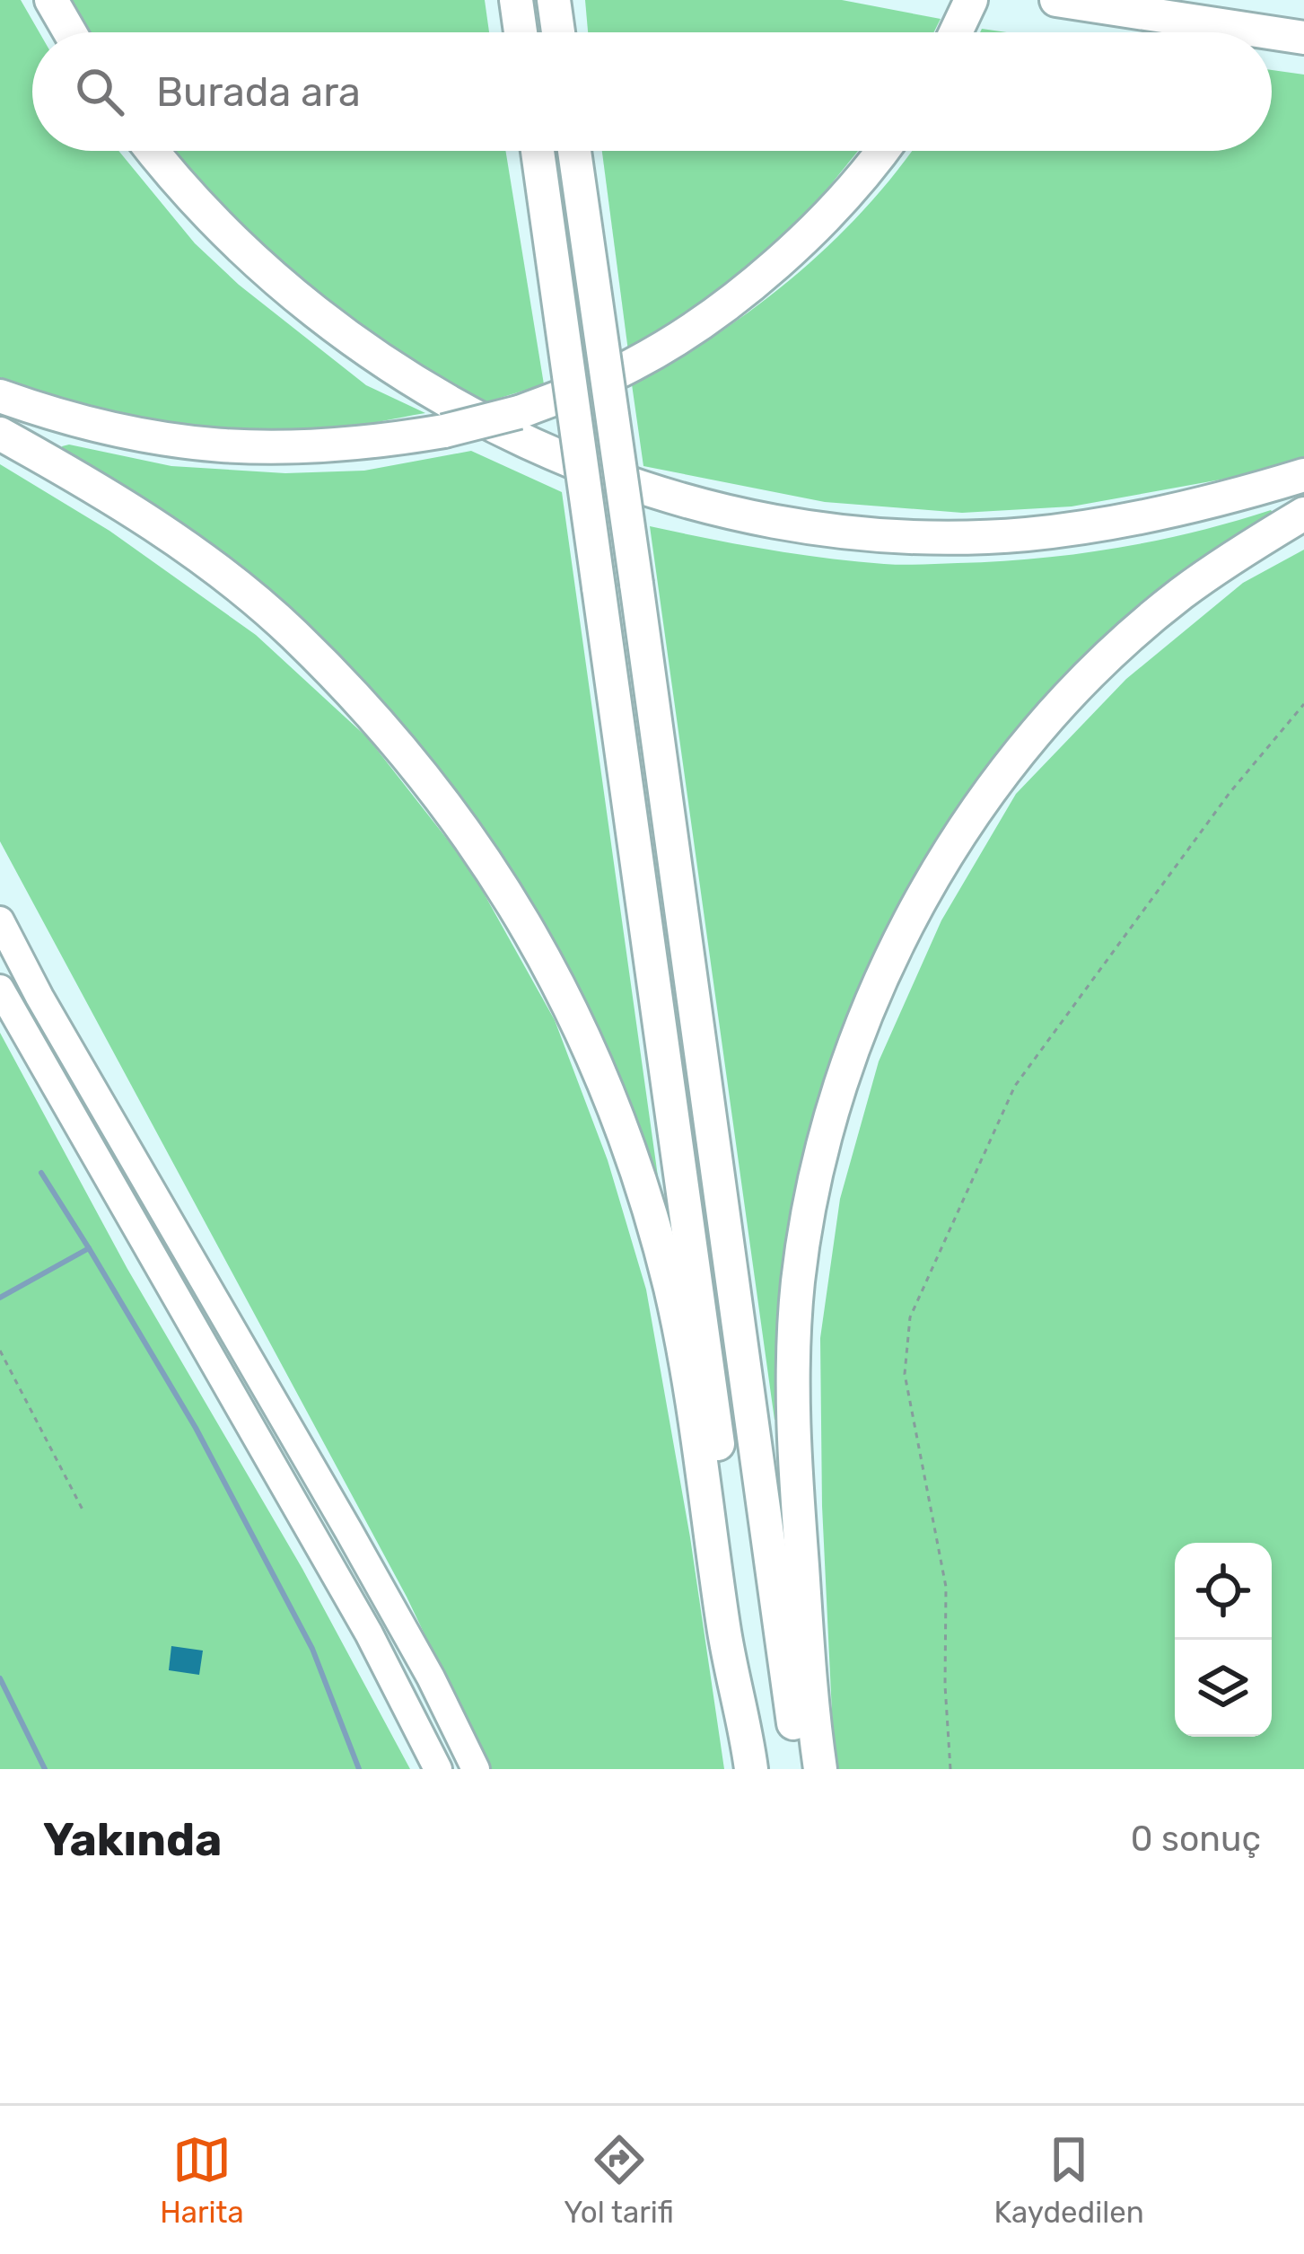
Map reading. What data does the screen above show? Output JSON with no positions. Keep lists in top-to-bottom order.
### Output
{
  "page": {
    "search": "Burada ara",
    "heading": ["Yakında", "0 sonuç"],
    "nav": ["Harita", "Yol tarifi", "Kaydedilen"]
  }
}
